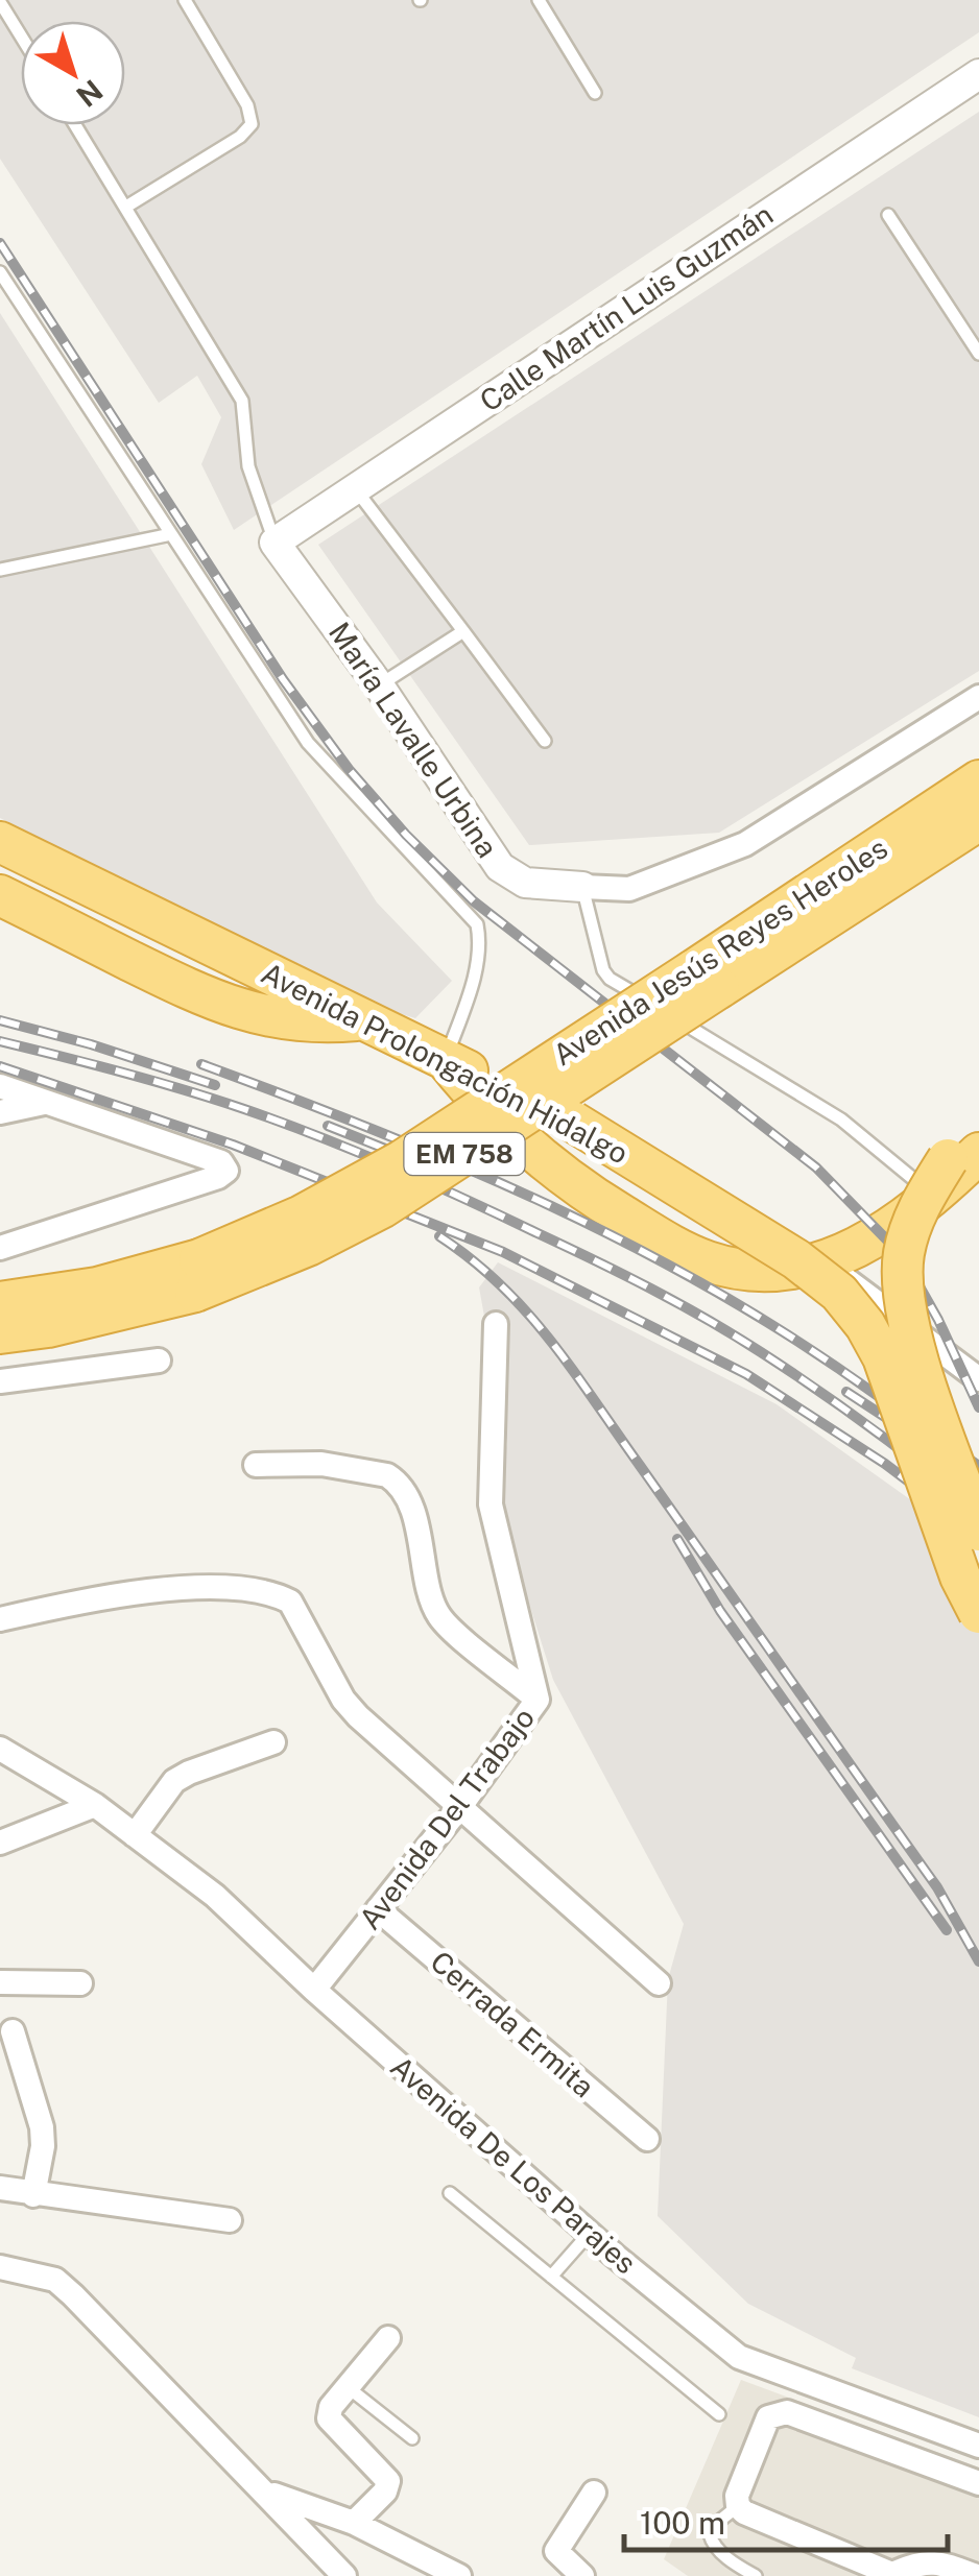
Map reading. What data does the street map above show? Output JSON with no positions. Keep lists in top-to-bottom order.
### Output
{
  "streets": {
    "highway": ["Avenida Jesús Reyes Heroles", "Avenida Prolongación Hidalgo", "EM 758"],
    "street": [
      "Calle Martín Luis Guzmán",
      "María Lavalle Urbina",
      "Avenida Del Trabajo",
      "Cerrada Ermita",
      "Avenida De Los Parajes"
    ]
  },
  "crossings": [
    ["Calle Martín Luis Guzmán", "María Lavalle Urbina"],
    ["Avenida Del Trabajo", "Cerrada Ermita"],
    ["Avenida Del Trabajo", "Avenida De Los Parajes"]
  ],
  "scale_bar": "100 m",
  "north": "bottom right"
}
